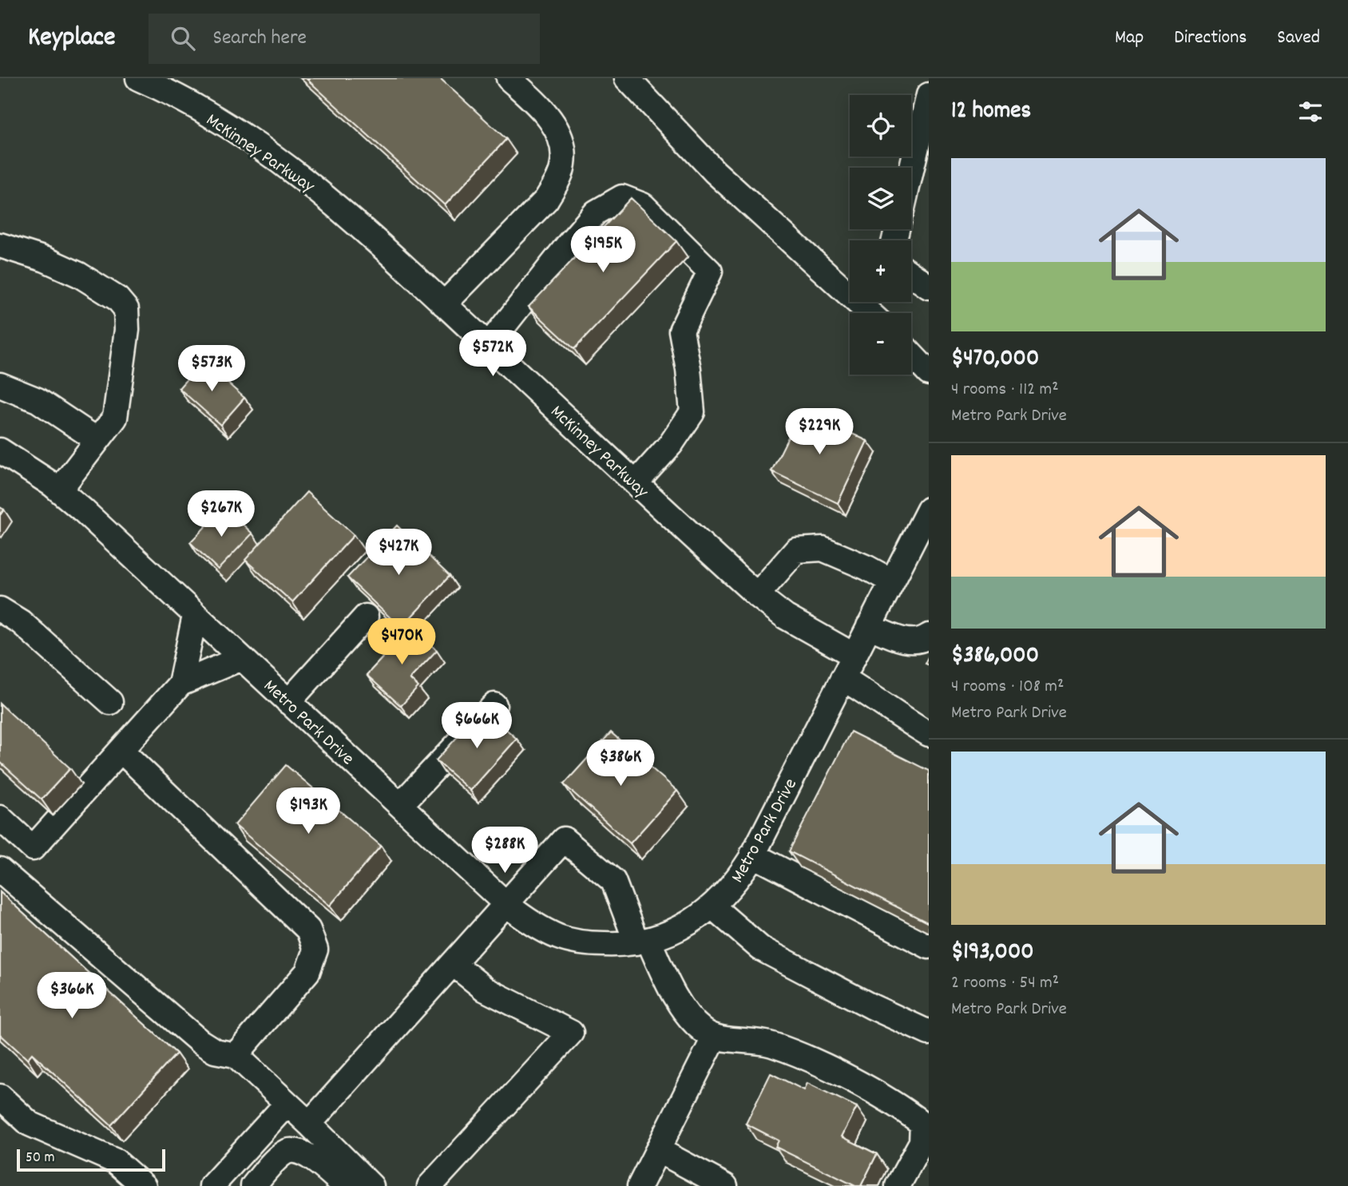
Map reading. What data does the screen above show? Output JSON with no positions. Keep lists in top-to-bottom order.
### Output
{
  "streets": {
    "street": ["McKinney Parkway", "Metro Park Drive"]
  },
  "crossings": [
    ["McKinney Parkway", "Metro Park Drive"]
  ],
  "scale_bar": "50 m",
  "page": {
    "header": "Keyplace",
    "search": "Search here",
    "nav": ["Map", "Directions", "Saved"],
    "heading": "12 homes",
    "map_buttons": ["+", "−"],
    "list": [
      {
        "name": "$470,000",
        "note": "4 rooms · 112 m² · Metro Park Drive"
      },
      {
        "name": "$386,000",
        "note": "4 rooms · 108 m² · Metro Park Drive"
      },
      {
        "name": "$193,000",
        "note": "2 rooms · 54 m² · Metro Park Drive"
      }
    ],
    "price": [
      "$195K",
      "$572K",
      "$573K",
      "$229K",
      "$267K",
      "$427K",
      "$470K",
      "$666K",
      "$386K",
      "$193K",
      "$288K",
      "$366K"
    ],
    "scale": "50 m"
  }
}
